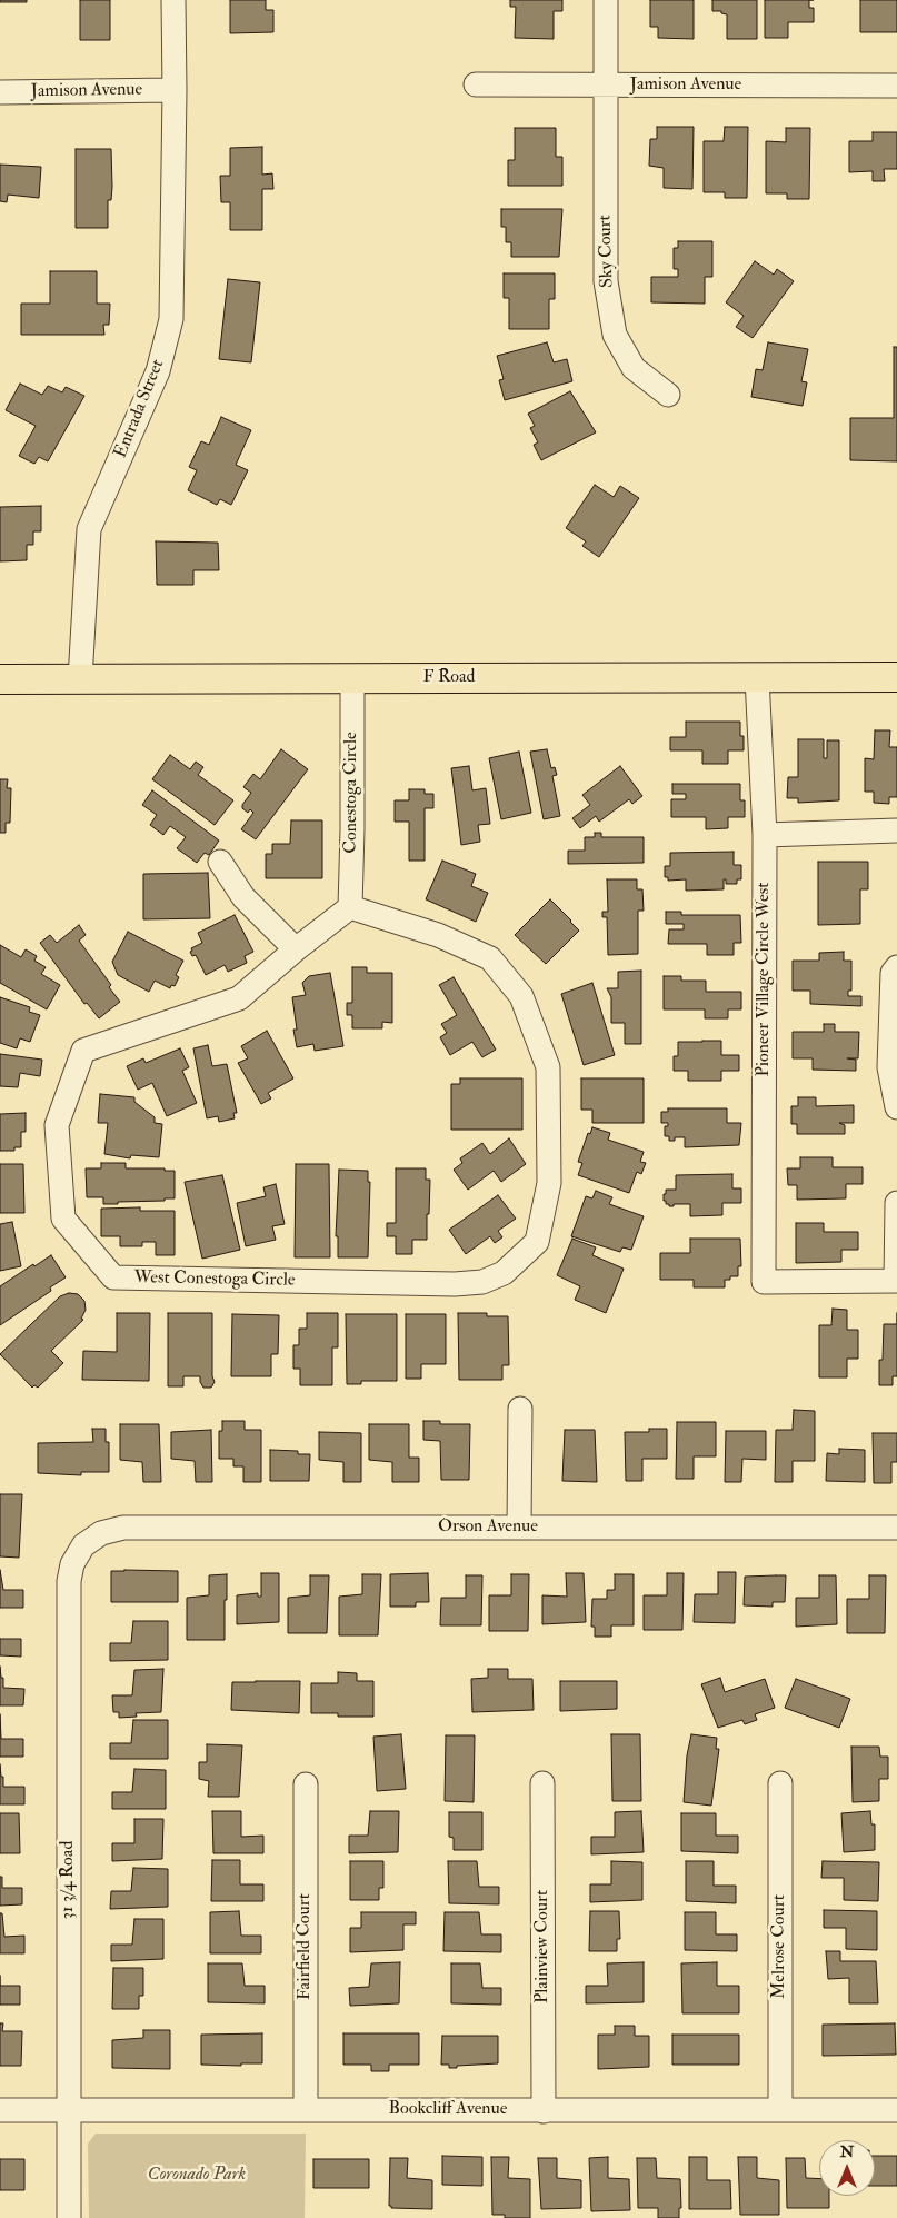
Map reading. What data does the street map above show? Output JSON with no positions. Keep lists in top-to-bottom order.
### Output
{
  "streets": {
    "main road": ["F Road"],
    "street": [
      "Jamison Avenue",
      "Sky Court",
      "Entrada Street",
      "Conestoga Circle",
      "Pioneer Village Circle West",
      "West Conestoga Circle",
      "Orson Avenue",
      "31 3/4 Road",
      "Fairfield Court",
      "Plainview Court",
      "Melrose Court",
      "Bookcliff Avenue"
    ]
  },
  "crossings": [
    ["Jamison Avenue", "Sky Court"],
    ["Jamison Avenue", "Entrada Street"],
    ["Entrada Street", "F Road"],
    ["F Road", "Conestoga Circle"],
    ["F Road", "Pioneer Village Circle West"],
    ["Conestoga Circle", "West Conestoga Circle"],
    ["Orson Avenue", "31 3/4 Road"],
    ["31 3/4 Road", "Bookcliff Avenue"],
    ["Fairfield Court", "Bookcliff Avenue"],
    ["Plainview Court", "Bookcliff Avenue"],
    ["Melrose Court", "Bookcliff Avenue"]
  ],
  "parks": ["Coronado Park"],
  "north": "top"
}
